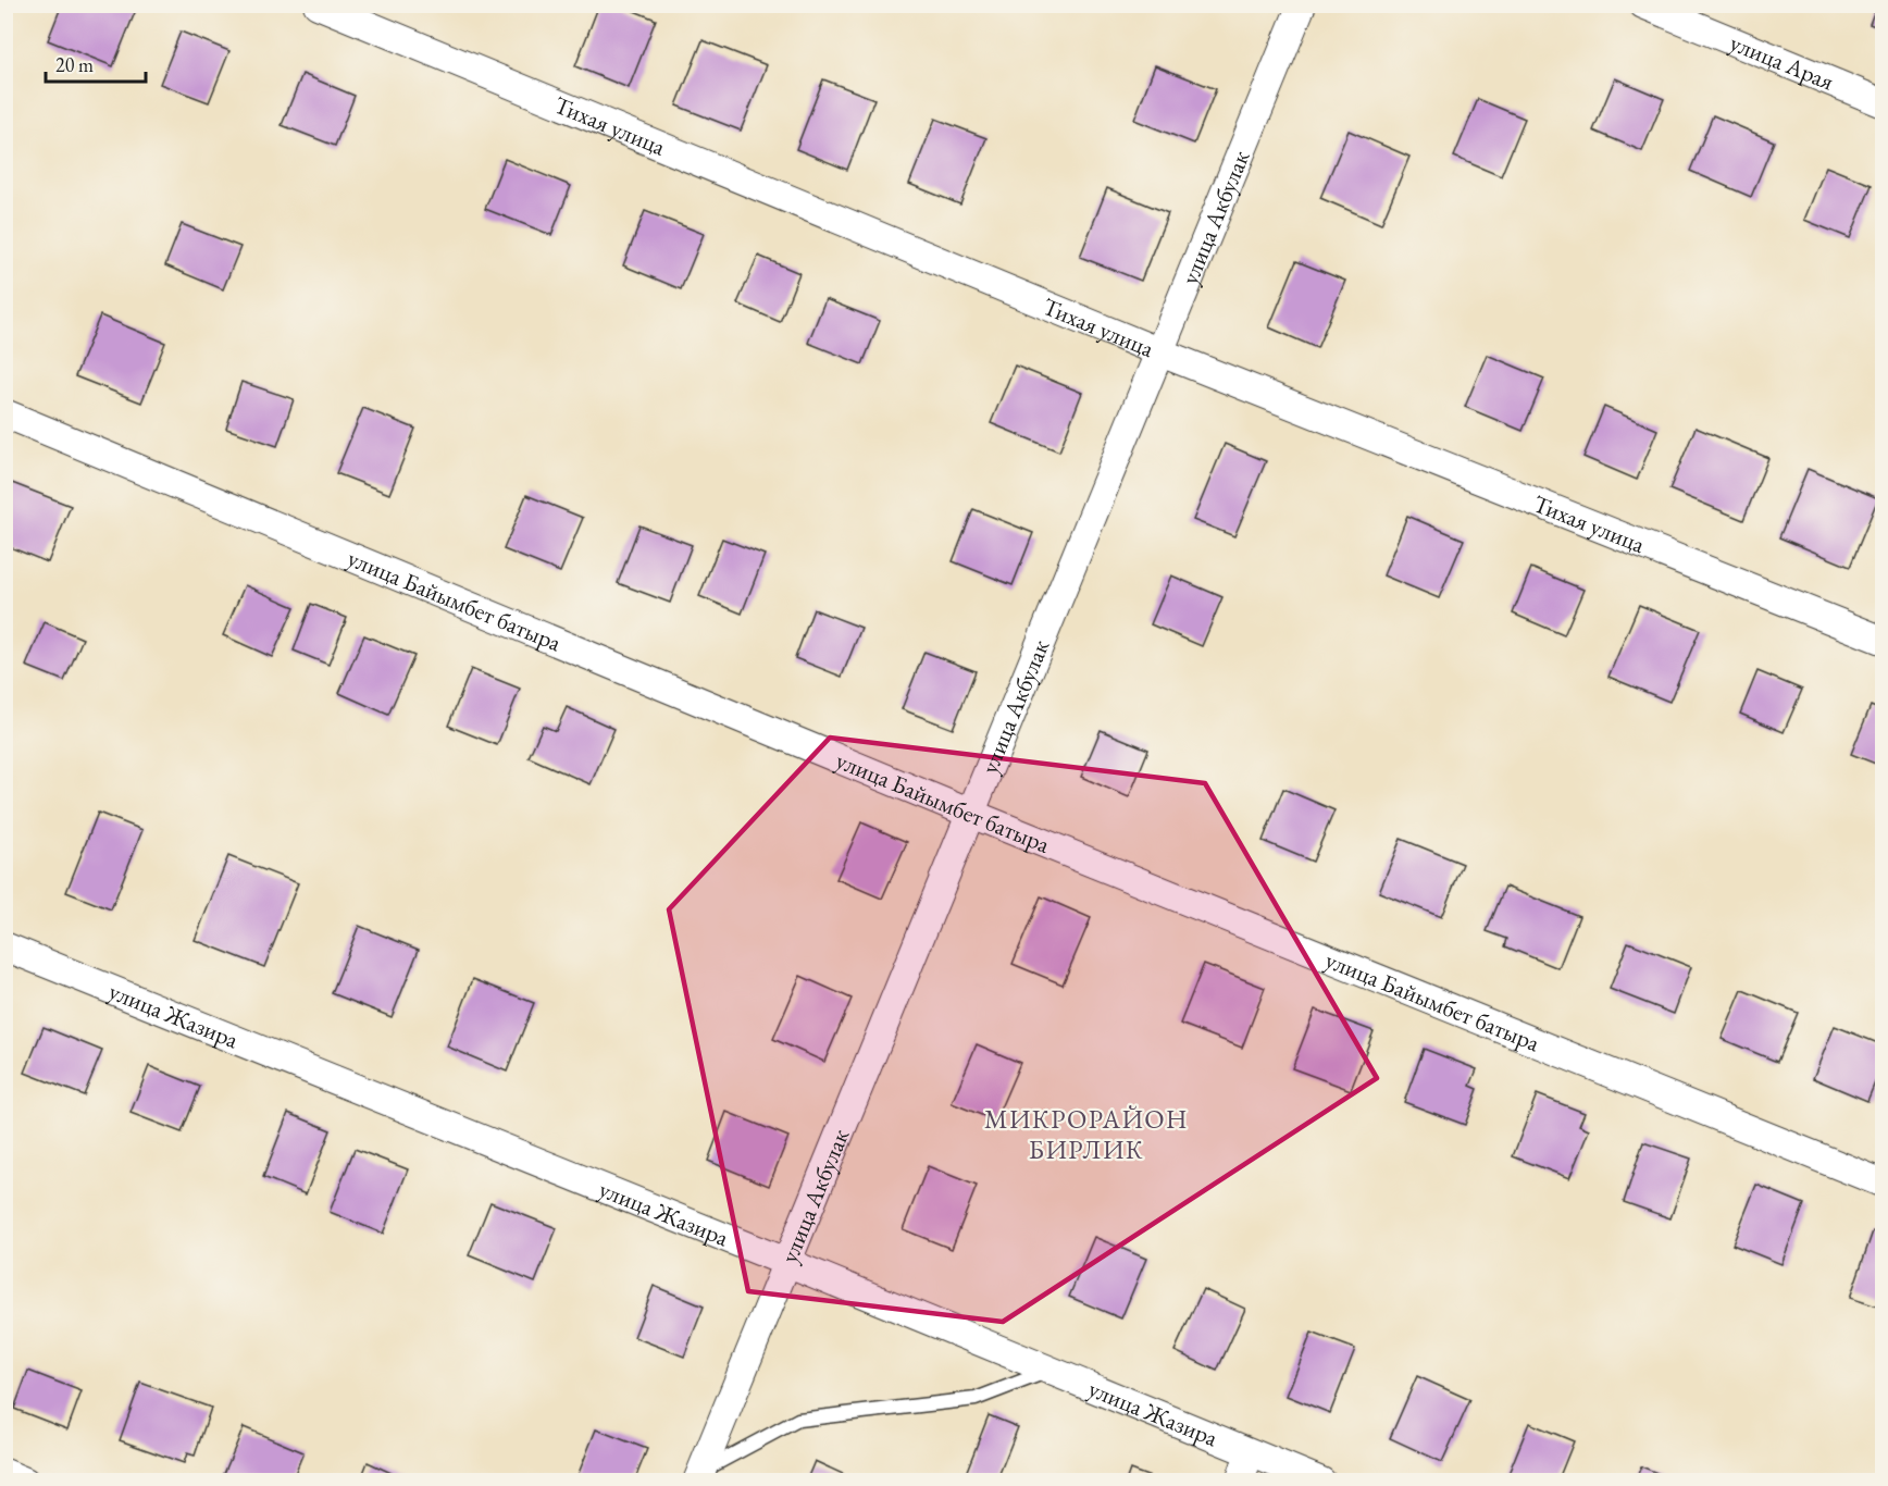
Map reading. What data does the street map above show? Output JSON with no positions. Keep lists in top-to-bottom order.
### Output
{
  "streets": {
    "street": [
      "улица Арая",
      "Тихая улица",
      "улица Акбулак",
      "улица Байымбет батыра",
      "улица Жазира"
    ]
  },
  "crossings": [
    ["Тихая улица", "улица Акбулак"],
    ["улица Акбулак", "улица Байымбет батыра"],
    ["улица Акбулак", "улица Жазира"]
  ],
  "districts": ["МИКРОРАЙОН БИРЛИК"],
  "scale_bar": "20 m"
}
